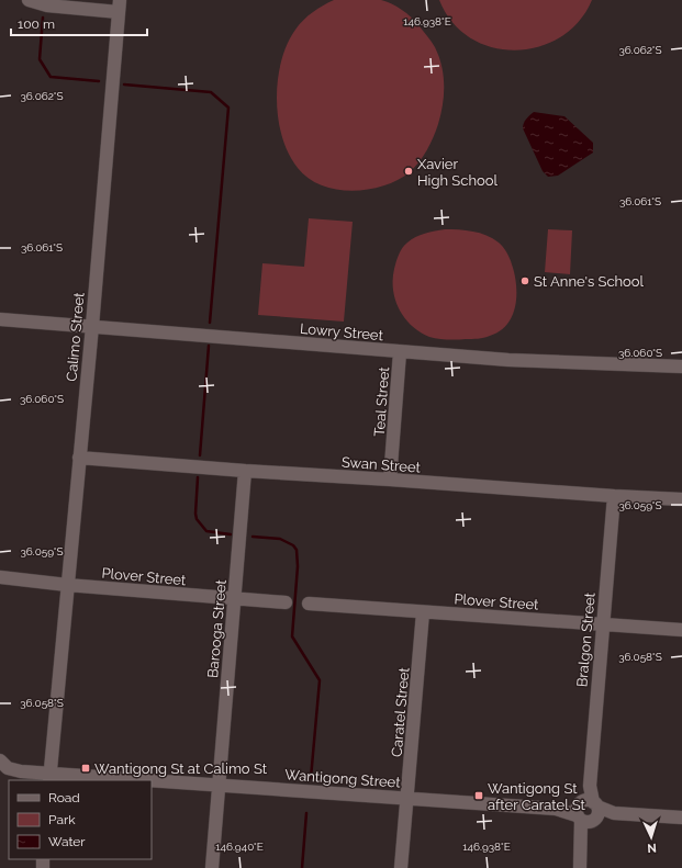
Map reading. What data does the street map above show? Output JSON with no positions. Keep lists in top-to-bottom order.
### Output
{
  "streets": {
    "street": [
      "Lowry Street",
      "Calimo Street",
      "Teal Street",
      "Swan Street",
      "Plover Street",
      "Barooga Street",
      "Bralgon Street",
      "Caratel Street",
      "Wantigong Street"
    ]
  },
  "crossings": [
    ["Lowry Street", "Calimo Street"],
    ["Lowry Street", "Teal Street"],
    ["Calimo Street", "Swan Street"],
    ["Calimo Street", "Plover Street"],
    ["Calimo Street", "Wantigong Street"],
    ["Teal Street", "Swan Street"],
    ["Swan Street", "Barooga Street"],
    ["Swan Street", "Bralgon Street"],
    ["Plover Street", "Barooga Street"],
    ["Plover Street", "Bralgon Street"],
    ["Plover Street", "Caratel Street"],
    ["Barooga Street", "Wantigong Street"],
    ["Bralgon Street", "Wantigong Street"],
    ["Caratel Street", "Wantigong Street"]
  ],
  "places": {
    "other": ["Xavier High School", "St Anne's School"],
    "transit": ["Wantigong St at Calimo St", "Wantigong St after Caratel St"]
  },
  "legend": ["Road", "Park", "Water"],
  "scale_bar": "100 m",
  "north": "bottom",
  "coordinates": [
    "146.938°E",
    "36.062°S",
    "36.061°S",
    "36.060°S",
    "36.059°S",
    "36.058°S",
    "146.940°E"
  ]
}
